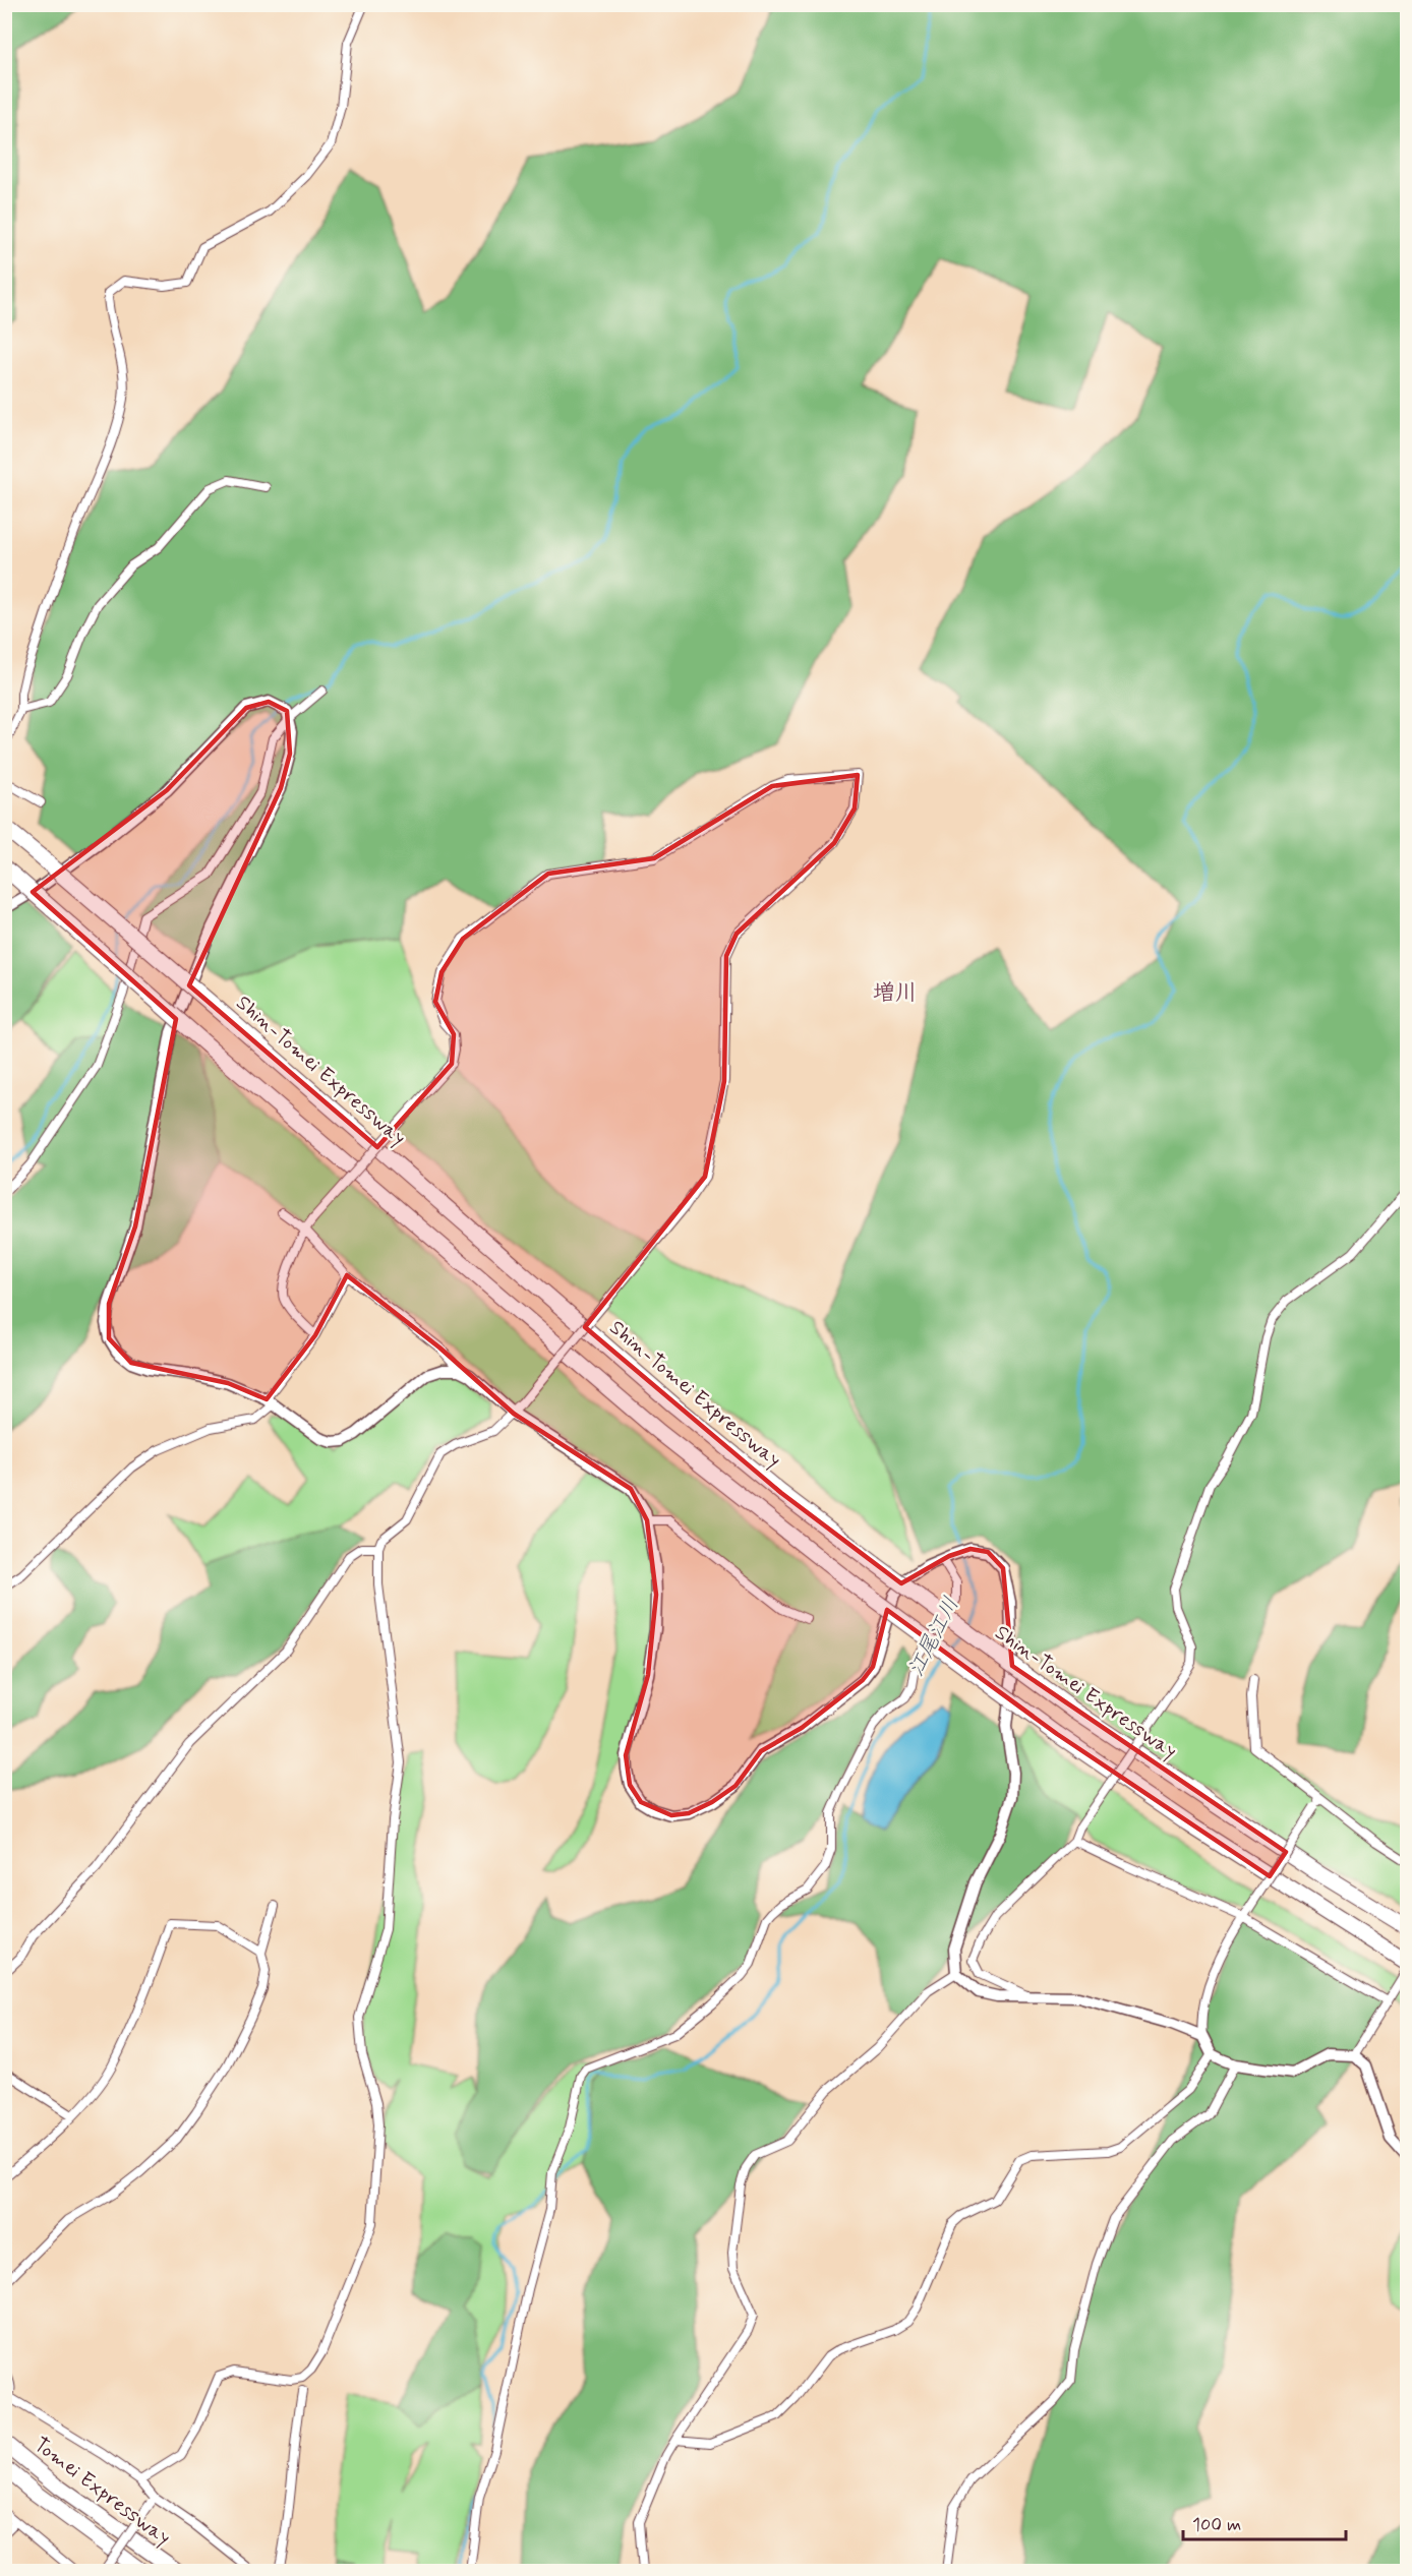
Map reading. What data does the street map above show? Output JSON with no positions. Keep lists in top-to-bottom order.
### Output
{
  "streets": {
    "highway": ["Shin-Tomei Expressway", "Tomei Expressway"]
  },
  "districts": ["増川"],
  "water": ["江尾江川"],
  "scale_bar": "100 m"
}
